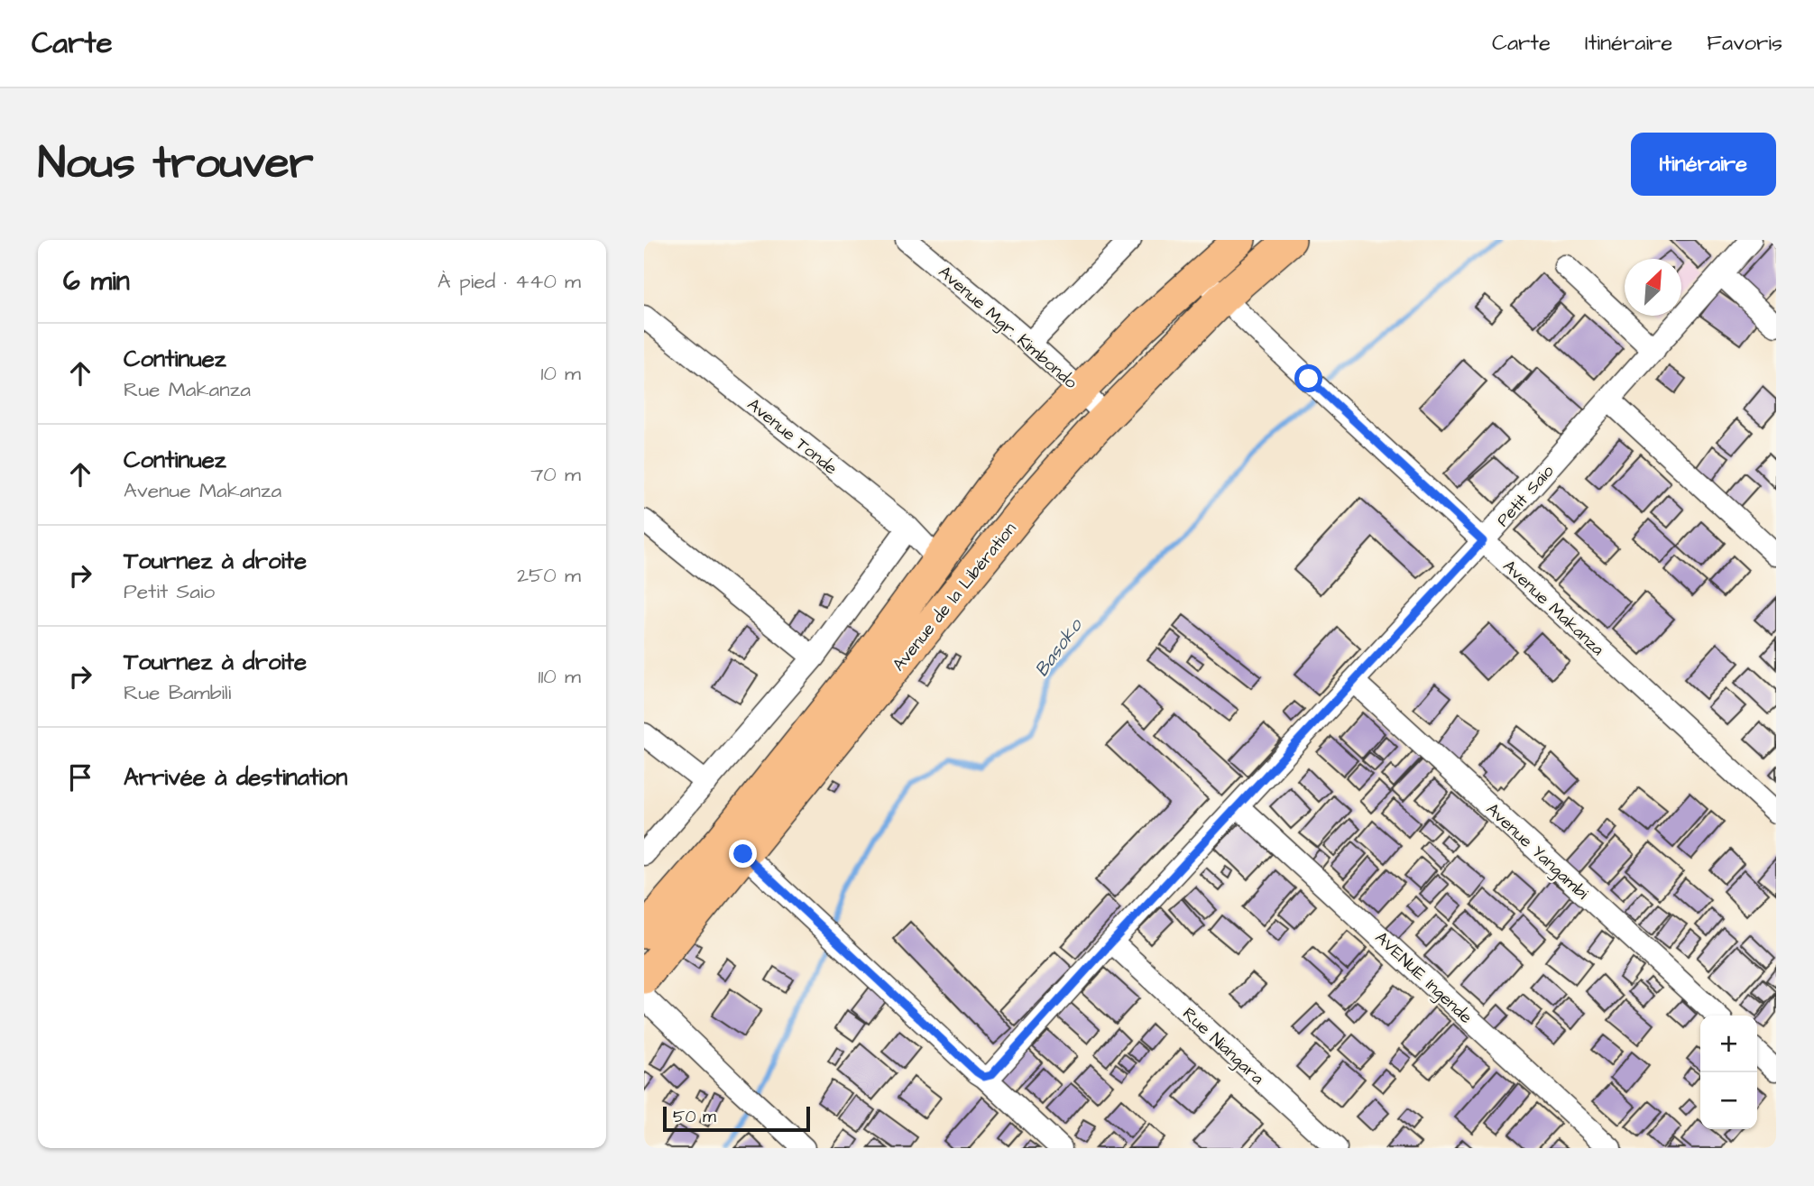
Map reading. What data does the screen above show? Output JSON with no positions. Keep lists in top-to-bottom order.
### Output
{
  "streets": {
    "highway": ["Avenue de la Libération"],
    "street": [
      "Avenue Mgr. Kimbondo",
      "Avenue Tonde",
      "Petit Saio",
      "Avenue Makanza",
      "Avenue Yangambi",
      "AVENUE Ingende",
      "Rue Niangara"
    ]
  },
  "crossings": [
    ["Avenue Mgr. Kimbondo", "Avenue de la Libération"],
    ["Avenue Tonde", "Avenue de la Libération"],
    ["Petit Saio", "Avenue Makanza"],
    ["Petit Saio", "Avenue Yangambi"],
    ["Petit Saio", "AVENUE Ingende"],
    ["Petit Saio", "Rue Niangara"],
    ["Avenue de la Libération", "Avenue Makanza"]
  ],
  "water": ["Basoko"],
  "scale_bar": "50 m",
  "north": "top right",
  "page": {
    "header": "Carte",
    "nav": ["Carte", "Itinéraire", "Favoris"],
    "buttons": "Itinéraire",
    "title": "Nous trouver",
    "heading": ["6 min", "À pied · 440 m"],
    "list": [
      ["Continuez", "Rue Makanza", "10 m"],
      ["Continuez", "Avenue Makanza", "70 m"],
      ["Tournez à droite", "Petit Saio", "250 m"],
      ["Tournez à droite", "Rue Bambili", "110 m"],
      "Arrivée à destination"
    ],
    "map_buttons": ["+", "−"],
    "scale": "50 m"
  }
}
